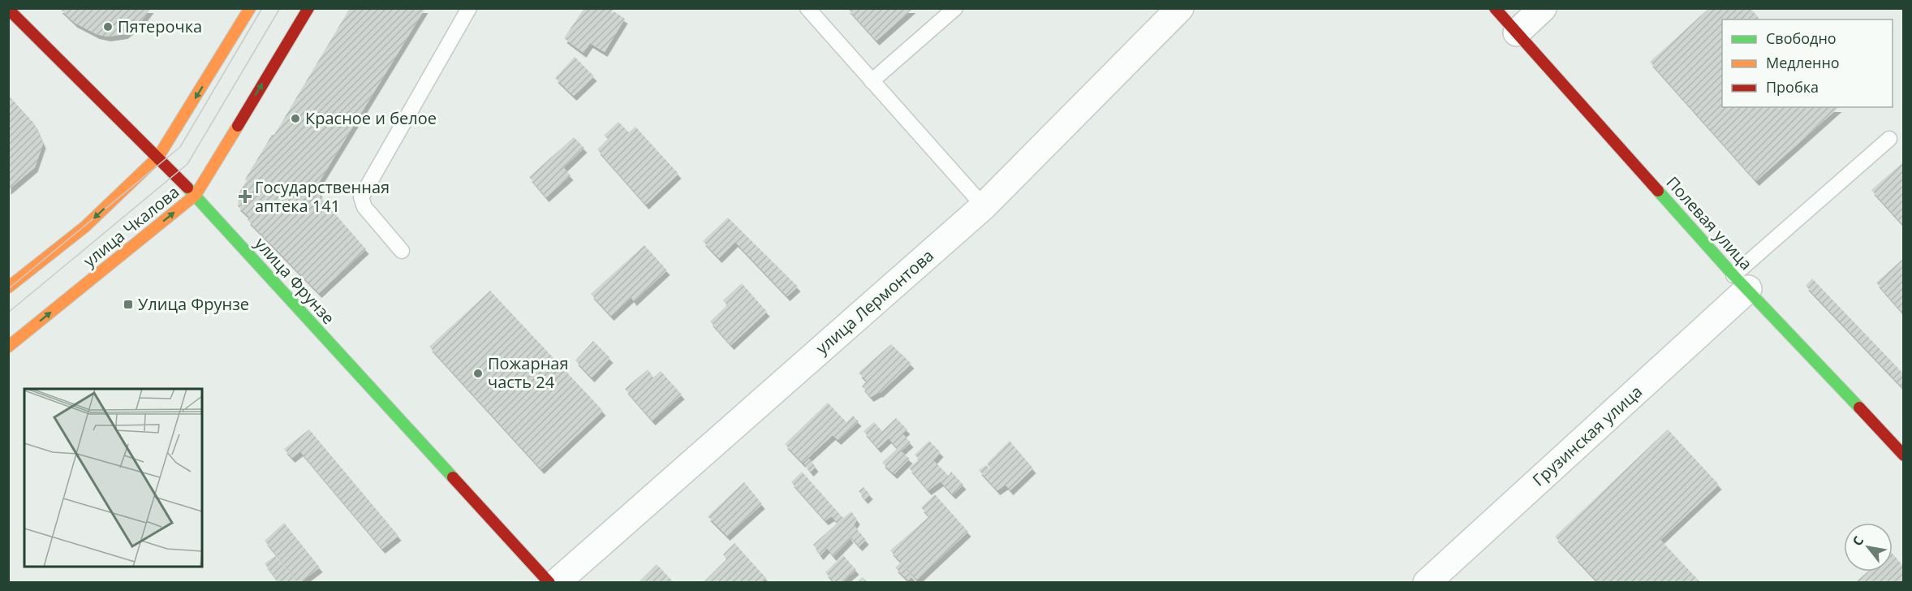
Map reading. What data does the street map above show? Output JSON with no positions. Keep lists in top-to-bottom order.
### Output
{
  "streets": {
    "street": [
      "Полевая улица",
      "улица Чкалова",
      "улица Фрунзе",
      "улица Лермонтова",
      "Грузинская улица"
    ]
  },
  "crossings": [
    ["Полевая улица", "Грузинская улица"],
    ["улица Чкалова", "улица Фрунзе"]
  ],
  "places": {
    "other": ["Пятерочка", "Красное и белое", "Пожарная часть 24"],
    "health": ["Государственная аптека 141"],
    "transit": ["Улица Фрунзе"]
  },
  "legend": ["Свободно", "Медленно", "Пробка"],
  "north": "top left"
}
